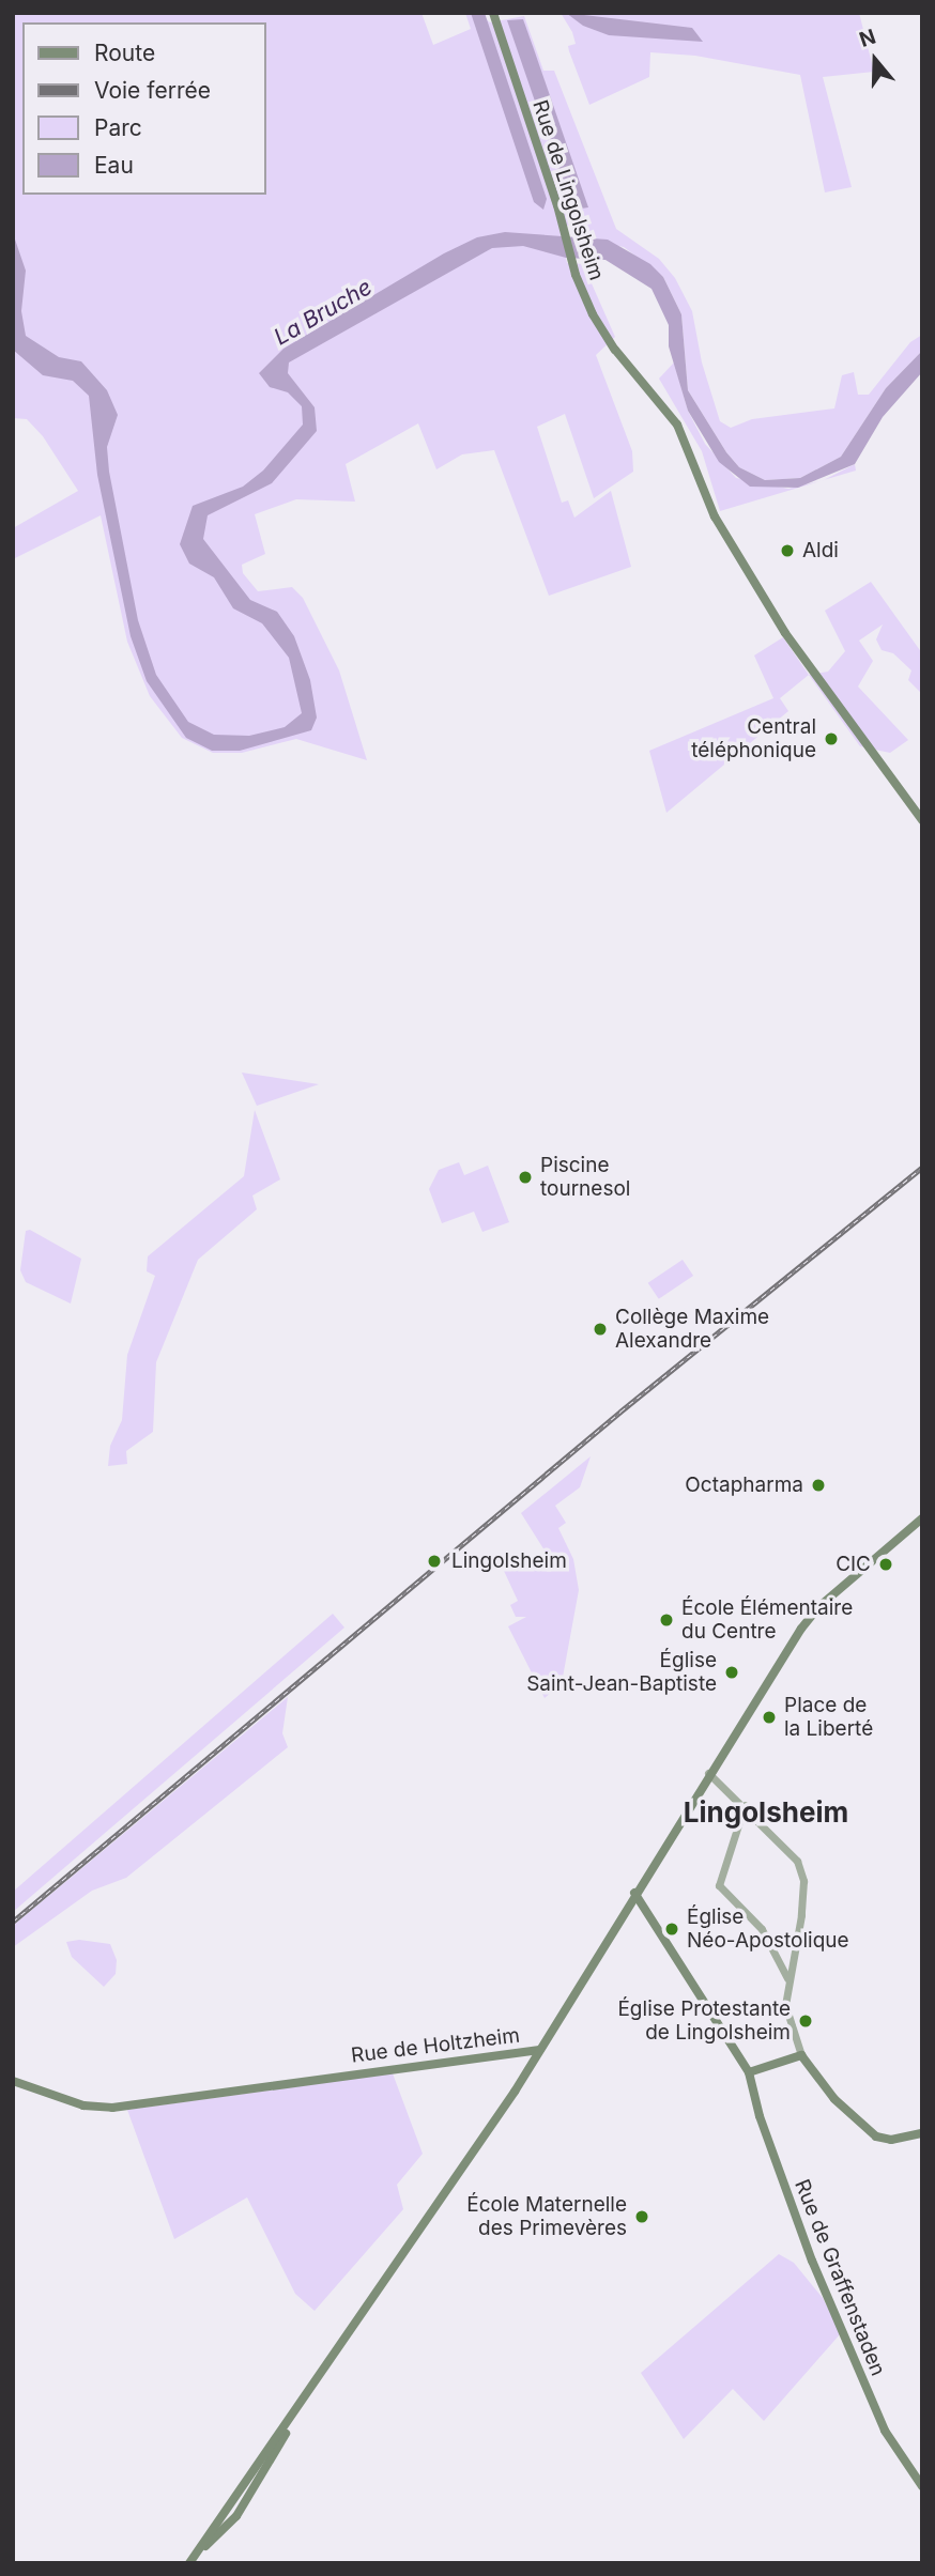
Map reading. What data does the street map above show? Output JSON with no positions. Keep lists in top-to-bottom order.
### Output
{
  "streets": {
    "main road": ["Rue de Lingolsheim", "Rue de Holtzheim", "Rue de Graffenstaden"]
  },
  "districts": ["Lingolsheim"],
  "water": ["La Bruche"],
  "places": [
    "Aldi",
    "Central téléphonique",
    "Piscine tournesol",
    "Collège Maxime Alexandre",
    "Octapharma",
    "Lingolsheim",
    "CIC",
    "École Élémentaire du Centre",
    "Église Saint-Jean-Baptiste",
    "Place de la Liberté",
    "Église Néo-Apostolique",
    "Église Protestante de Lingolsheim",
    "École Maternelle des Primevères"
  ],
  "legend": [
    "Route",
    "Voie ferrée",
    "Parc",
    "Eau"
  ],
  "north": "top"
}
